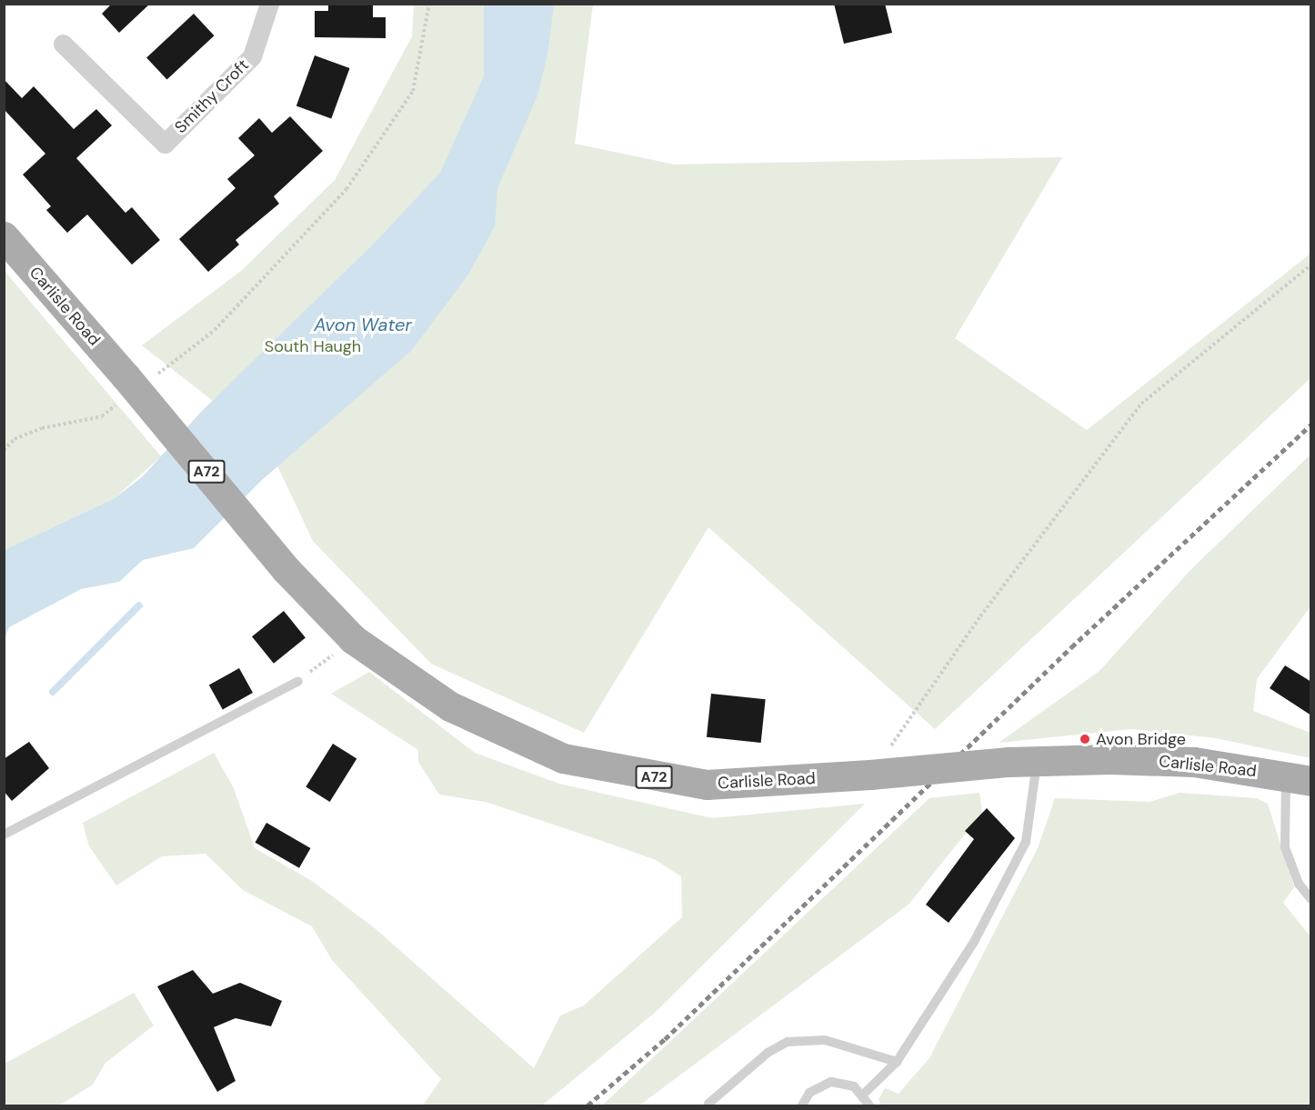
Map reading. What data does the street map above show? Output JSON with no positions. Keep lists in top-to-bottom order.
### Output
{
  "streets": {
    "main road": ["Carlisle Road", "A72"],
    "street": ["Smithy Croft"]
  },
  "water": ["Avon Water"],
  "parks": ["South Haugh"],
  "places": ["Avon Bridge"]
}
